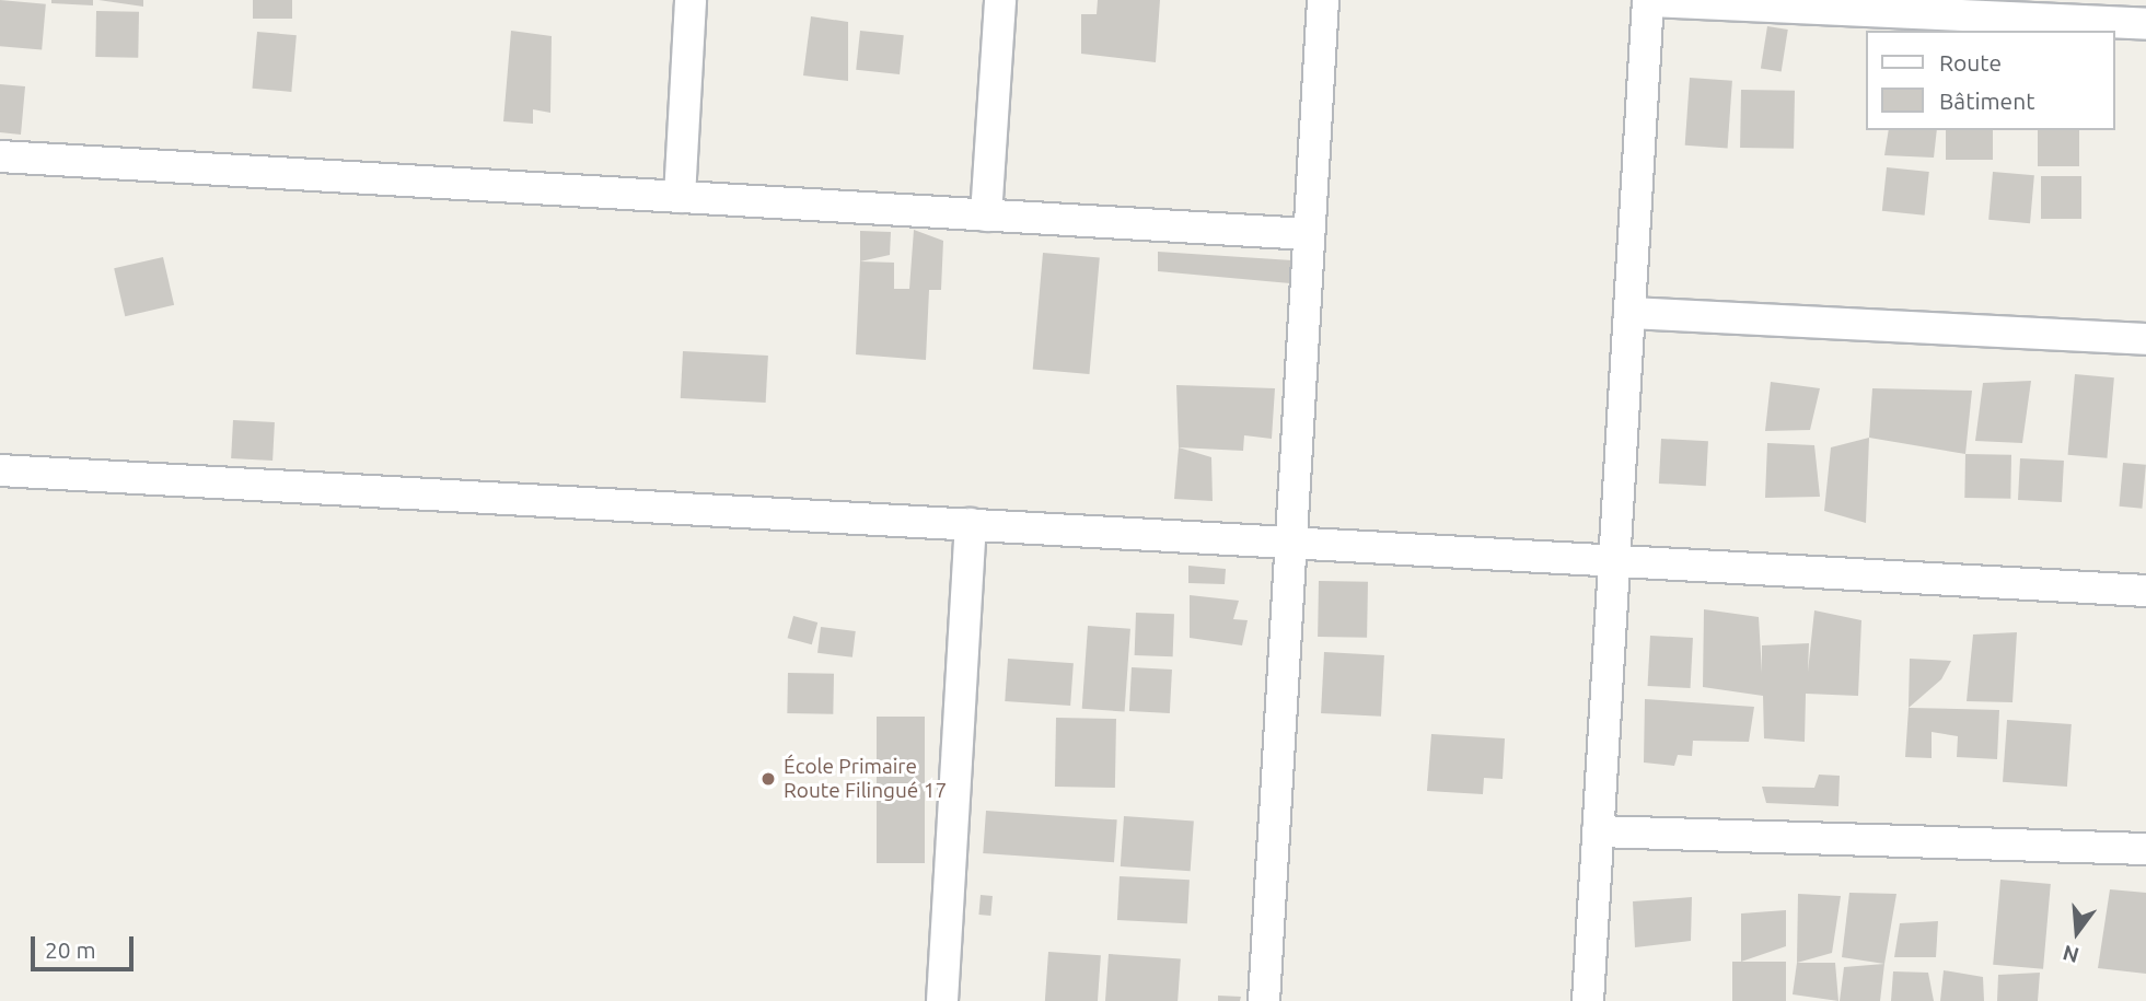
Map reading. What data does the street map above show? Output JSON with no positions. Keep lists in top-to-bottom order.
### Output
{
  "places": ["École Primaire Route Filingué 17"],
  "legend": ["Route", "Bâtiment"],
  "scale_bar": "20 m",
  "north": "bottom"
}
